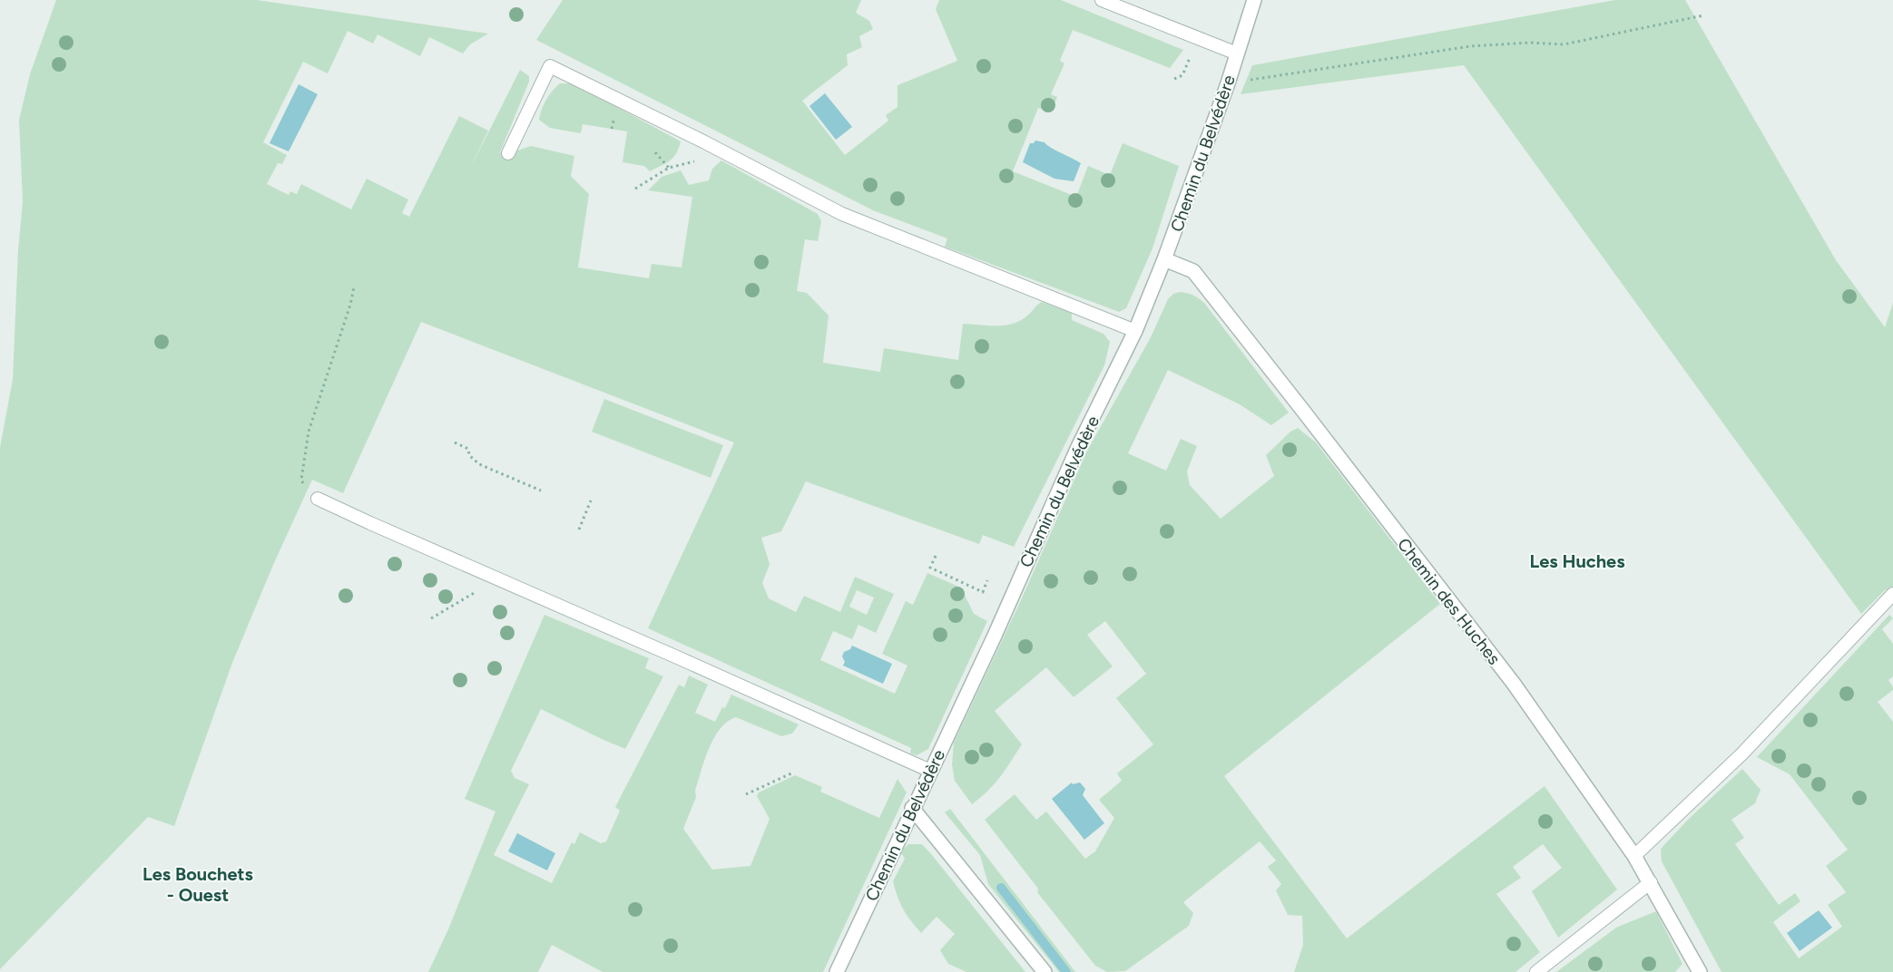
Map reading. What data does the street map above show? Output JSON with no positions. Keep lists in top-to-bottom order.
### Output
{
  "streets": {
    "street": ["Chemin du Belvédère", "Chemin des Huches"]
  },
  "crossings": [
    ["Chemin du Belvédère", "Chemin des Huches"]
  ],
  "districts": ["Les Huches", "Les Bouchets - Ouest"]
}
